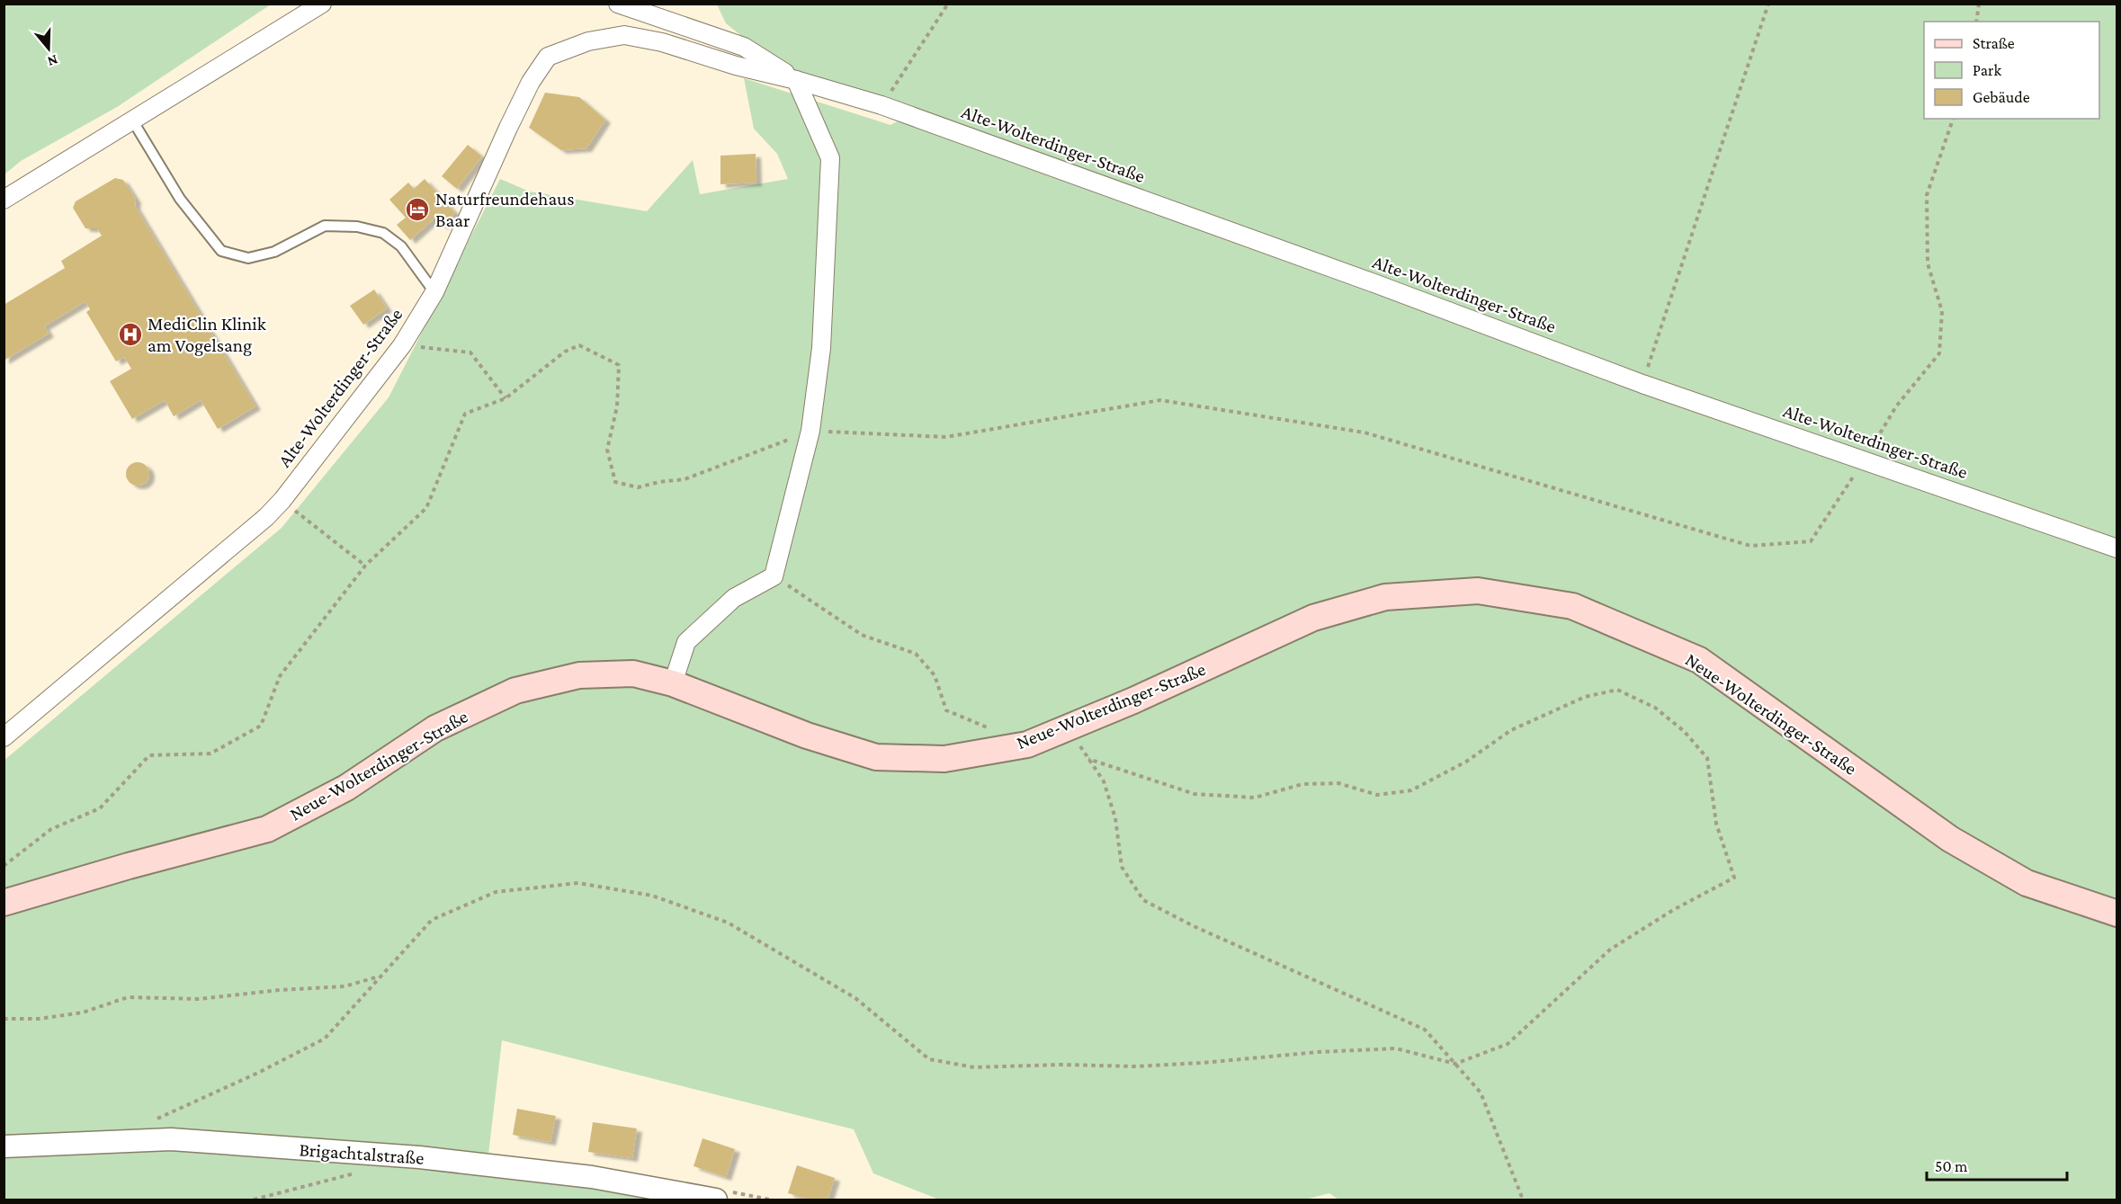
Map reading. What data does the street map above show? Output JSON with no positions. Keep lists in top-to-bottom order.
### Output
{
  "streets": {
    "main road": ["Neue-Wolterdinger-Straße"],
    "street": ["Alte-Wolterdinger-Straße", "Brigachtalstraße"]
  },
  "places": {
    "hotel": ["Naturfreundehaus Baar"],
    "hospital": ["MediClin Klinik am Vogelsang"]
  },
  "legend": ["Straße", "Park", "Gebäude"],
  "scale_bar": "50 m",
  "north": "bottom"
}
